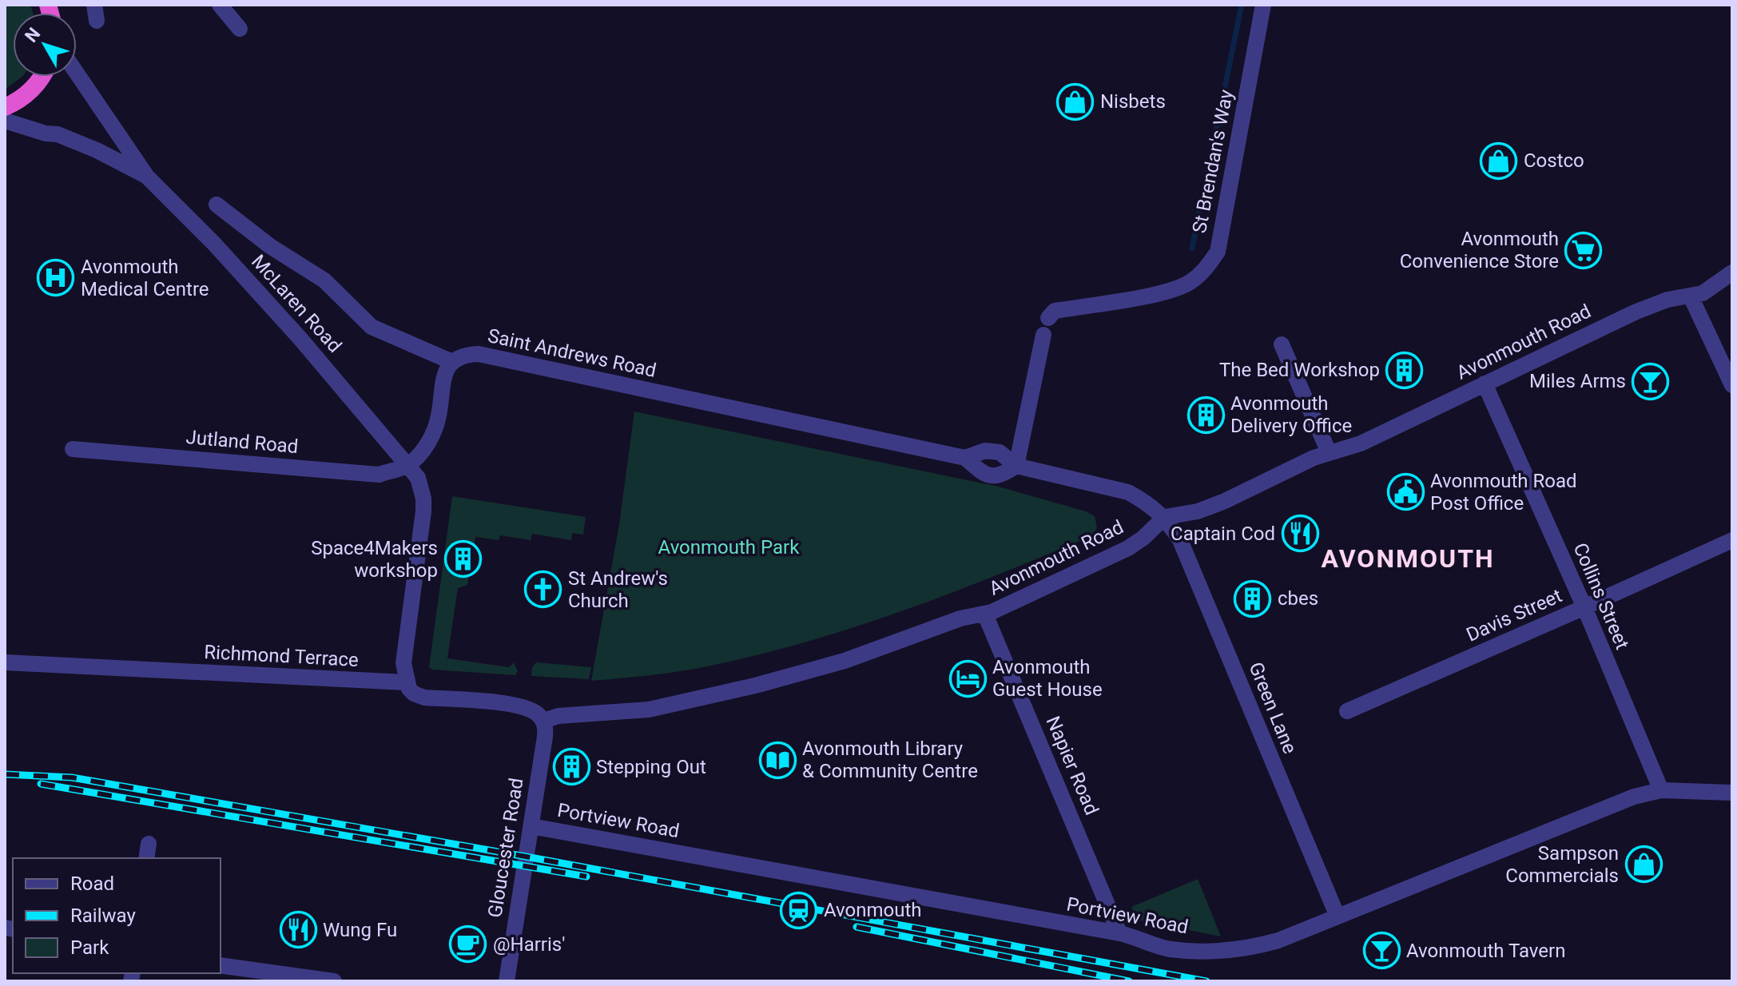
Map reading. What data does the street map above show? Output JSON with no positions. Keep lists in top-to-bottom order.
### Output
{
  "streets": {
    "street": [
      "St Brendan's Way",
      "McLaren Road",
      "Avonmouth Road",
      "Saint Andrews Road",
      "Jutland Road",
      "Collins Street",
      "Davis Street",
      "Richmond Terrace",
      "Green Lane",
      "Napier Road",
      "Portview Road",
      "Gloucester Road"
    ]
  },
  "crossings": [
    ["McLaren Road", "Jutland Road"],
    ["McLaren Road", "Richmond Terrace"],
    ["Avonmouth Road", "Saint Andrews Road"],
    ["Avonmouth Road", "Collins Street"],
    ["Avonmouth Road", "Richmond Terrace"],
    ["Avonmouth Road", "Green Lane"],
    ["Avonmouth Road", "Napier Road"],
    ["Avonmouth Road", "Gloucester Road"],
    ["Saint Andrews Road", "Green Lane"],
    ["Collins Street", "Davis Street"],
    ["Collins Street", "Portview Road"],
    ["Richmond Terrace", "Gloucester Road"],
    ["Green Lane", "Portview Road"],
    ["Napier Road", "Portview Road"],
    ["Portview Road", "Gloucester Road"]
  ],
  "districts": ["AVONMOUTH"],
  "parks": ["Avonmouth Park"],
  "places": {
    "shop": ["Nisbets", "Costco", "Sampson Commercials"],
    "supermarket": ["Avonmouth Convenience Store"],
    "hospital": ["Avonmouth Medical Centre"],
    "building": [
      "The Bed Workshop",
      "Avonmouth Delivery Office",
      "Space4Makers workshop",
      "cbes",
      "Stepping Out"
    ],
    "bar": ["Miles Arms", "Avonmouth Tavern"],
    "public building": ["Avonmouth Road Post Office"],
    "restaurant": ["Captain Cod", "Wung Fu"],
    "church": ["St Andrew's Church"],
    "hotel": ["Avonmouth Guest House"],
    "library": ["Avonmouth Library & Community Centre"],
    "station": ["Avonmouth"],
    "cafe": ["@Harris'"]
  },
  "legend": ["Road", "Railway", "Park"],
  "north": "top left"
}
